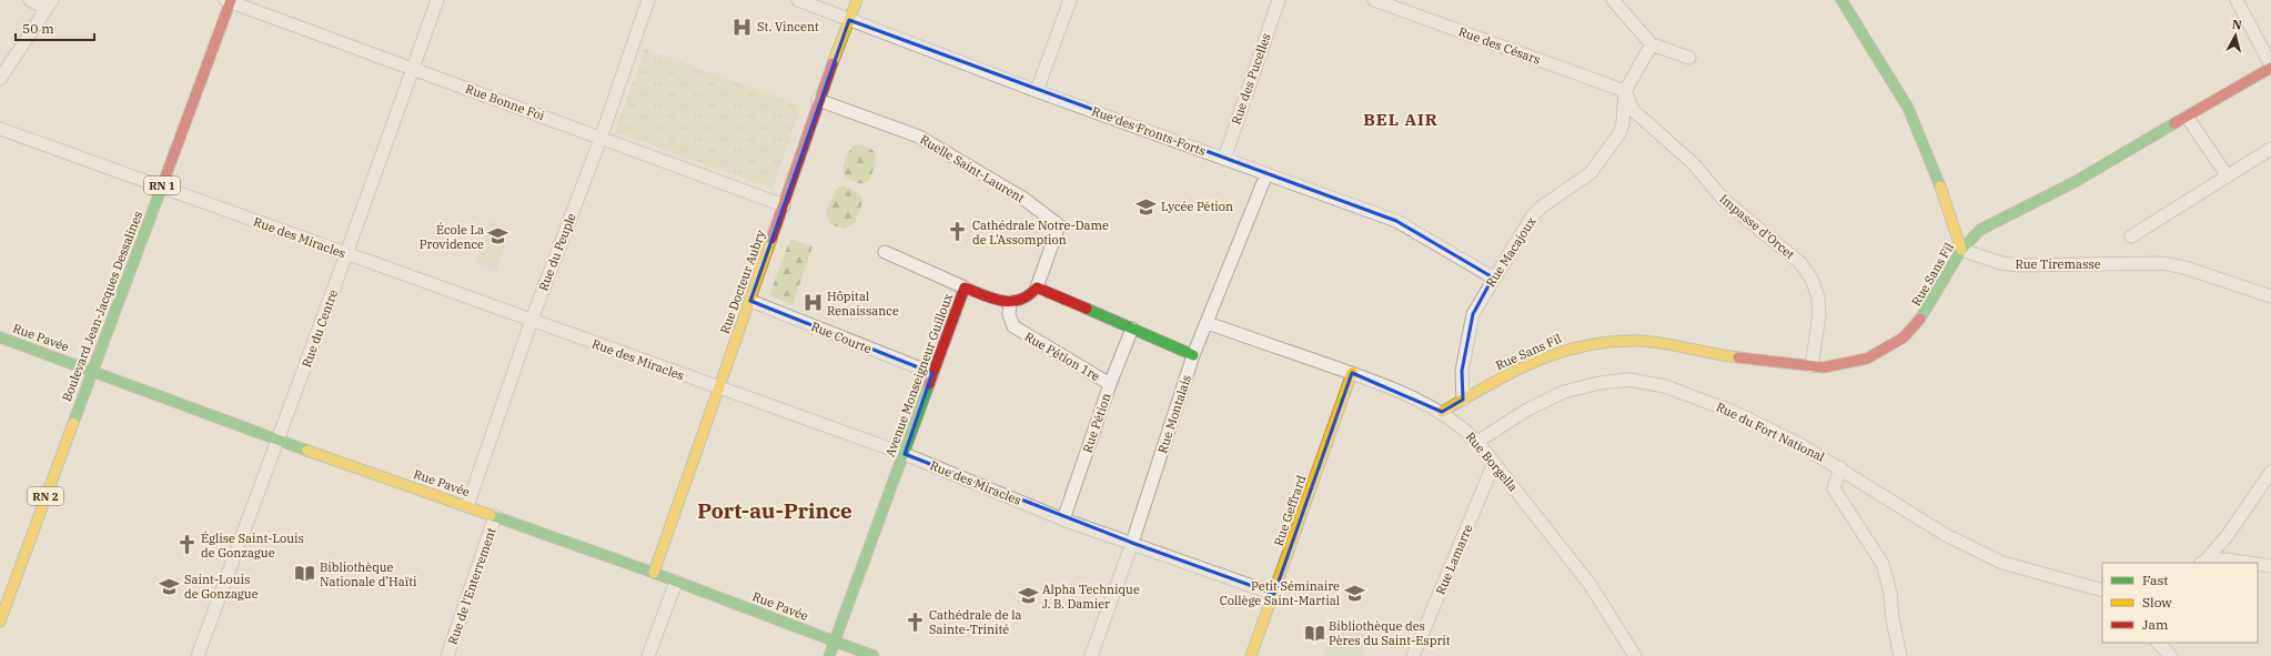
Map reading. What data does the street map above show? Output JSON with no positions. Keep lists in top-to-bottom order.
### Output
{
  "streets": {
    "street": [
      "Rue des Césars",
      "Rue des Pucelles",
      "Rue Bonne Foi",
      "Rue des Fronts-Forts",
      "Ruelle Saint-Laurent",
      "RN 1",
      "Impasse d'Orcet",
      "Rue des Miracles",
      "Rue du Peuple",
      "Rue Macajoux",
      "Rue Tiremasse",
      "Rue Sans Fil",
      "Rue Docteur Aubry",
      "Boulevard Jean-Jacques Dessalines",
      "Rue du Centre",
      "Rue Pavée",
      "Rue Courte",
      "Rue Pétion 1re",
      "Avenue Monseigneur Guilloux",
      "Rue Montalais",
      "Rue Pétion",
      "Rue du Fort National",
      "Rue Borgella",
      "RN 2",
      "Rue Geffrard",
      "Rue Lamarre",
      "Rue de l'Enterrement"
    ]
  },
  "crossings": [
    ["Rue des Césars", "Impasse d'Orcet"],
    ["Rue des Césars", "Rue Macajoux"],
    ["Rue des Pucelles", "Rue des Fronts-Forts"],
    ["Rue Bonne Foi", "Rue du Peuple"],
    ["Rue Bonne Foi", "Rue Docteur Aubry"],
    ["Rue Bonne Foi", "Boulevard Jean-Jacques Dessalines"],
    ["Rue Bonne Foi", "Rue du Centre"],
    ["Rue des Fronts-Forts", "Rue Macajoux"],
    ["Rue des Fronts-Forts", "Rue Docteur Aubry"],
    ["Rue des Fronts-Forts", "Rue Montalais"],
    ["Ruelle Saint-Laurent", "Rue Docteur Aubry"],
    ["Impasse d'Orcet", "Rue Macajoux"],
    ["Impasse d'Orcet", "Rue Sans Fil"],
    ["Rue des Miracles", "Rue du Peuple"],
    ["Rue des Miracles", "Rue Docteur Aubry"],
    ["Rue des Miracles", "Boulevard Jean-Jacques Dessalines"],
    ["Rue des Miracles", "Rue du Centre"],
    ["Rue des Miracles", "Avenue Monseigneur Guilloux"],
    ["Rue des Miracles", "Rue Montalais"],
    ["Rue des Miracles", "Rue Pétion"],
    ["Rue des Miracles", "Rue Geffrard"],
    ["Rue du Peuple", "Rue Pavée"],
    ["Rue Macajoux", "Rue Sans Fil"],
    ["Rue Tiremasse", "Rue Sans Fil"],
    ["Rue Sans Fil", "Rue Borgella"],
    ["Rue Docteur Aubry", "Rue Pavée"],
    ["Rue Docteur Aubry", "Rue Courte"],
    ["Boulevard Jean-Jacques Dessalines", "Rue Pavée"],
    ["Rue du Centre", "Rue Pavée"],
    ["Rue Pavée", "Avenue Monseigneur Guilloux"],
    ["Rue Pavée", "Rue de l'Enterrement"],
    ["Rue Courte", "Avenue Monseigneur Guilloux"],
    ["Rue Pétion 1re", "Avenue Monseigneur Guilloux"],
    ["Rue Pétion 1re", "Rue Pétion"],
    ["Rue Montalais", "Rue Borgella"],
    ["Rue du Fort National", "Rue Borgella"],
    ["Rue Borgella", "Rue Geffrard"],
    ["Rue Borgella", "Rue Lamarre"]
  ],
  "districts": ["BEL AIR", "Port-au-Prince"],
  "places": {
    "hospital": ["St. Vincent", "Hôpital Renaissance"],
    "school or university": [
      "Lycée Pétion",
      "École La Providence",
      "Saint-Louis de Gonzague",
      "Petit Séminaire Collège Saint-Martial",
      "Alpha Technique J. B. Damier"
    ],
    "church": ["Cathédrale Notre-Dame de L'Assomption", "Église Saint-Louis de Gonzague", "Cathédrale de la Sainte-Trinité"],
    "library": ["Bibliothèque Nationale d’Haïti", "Bibliothèque des Pères du Saint-Esprit"]
  },
  "legend": ["Fast", "Slow", "Jam"],
  "scale_bar": "50 m",
  "north": "top"
}
